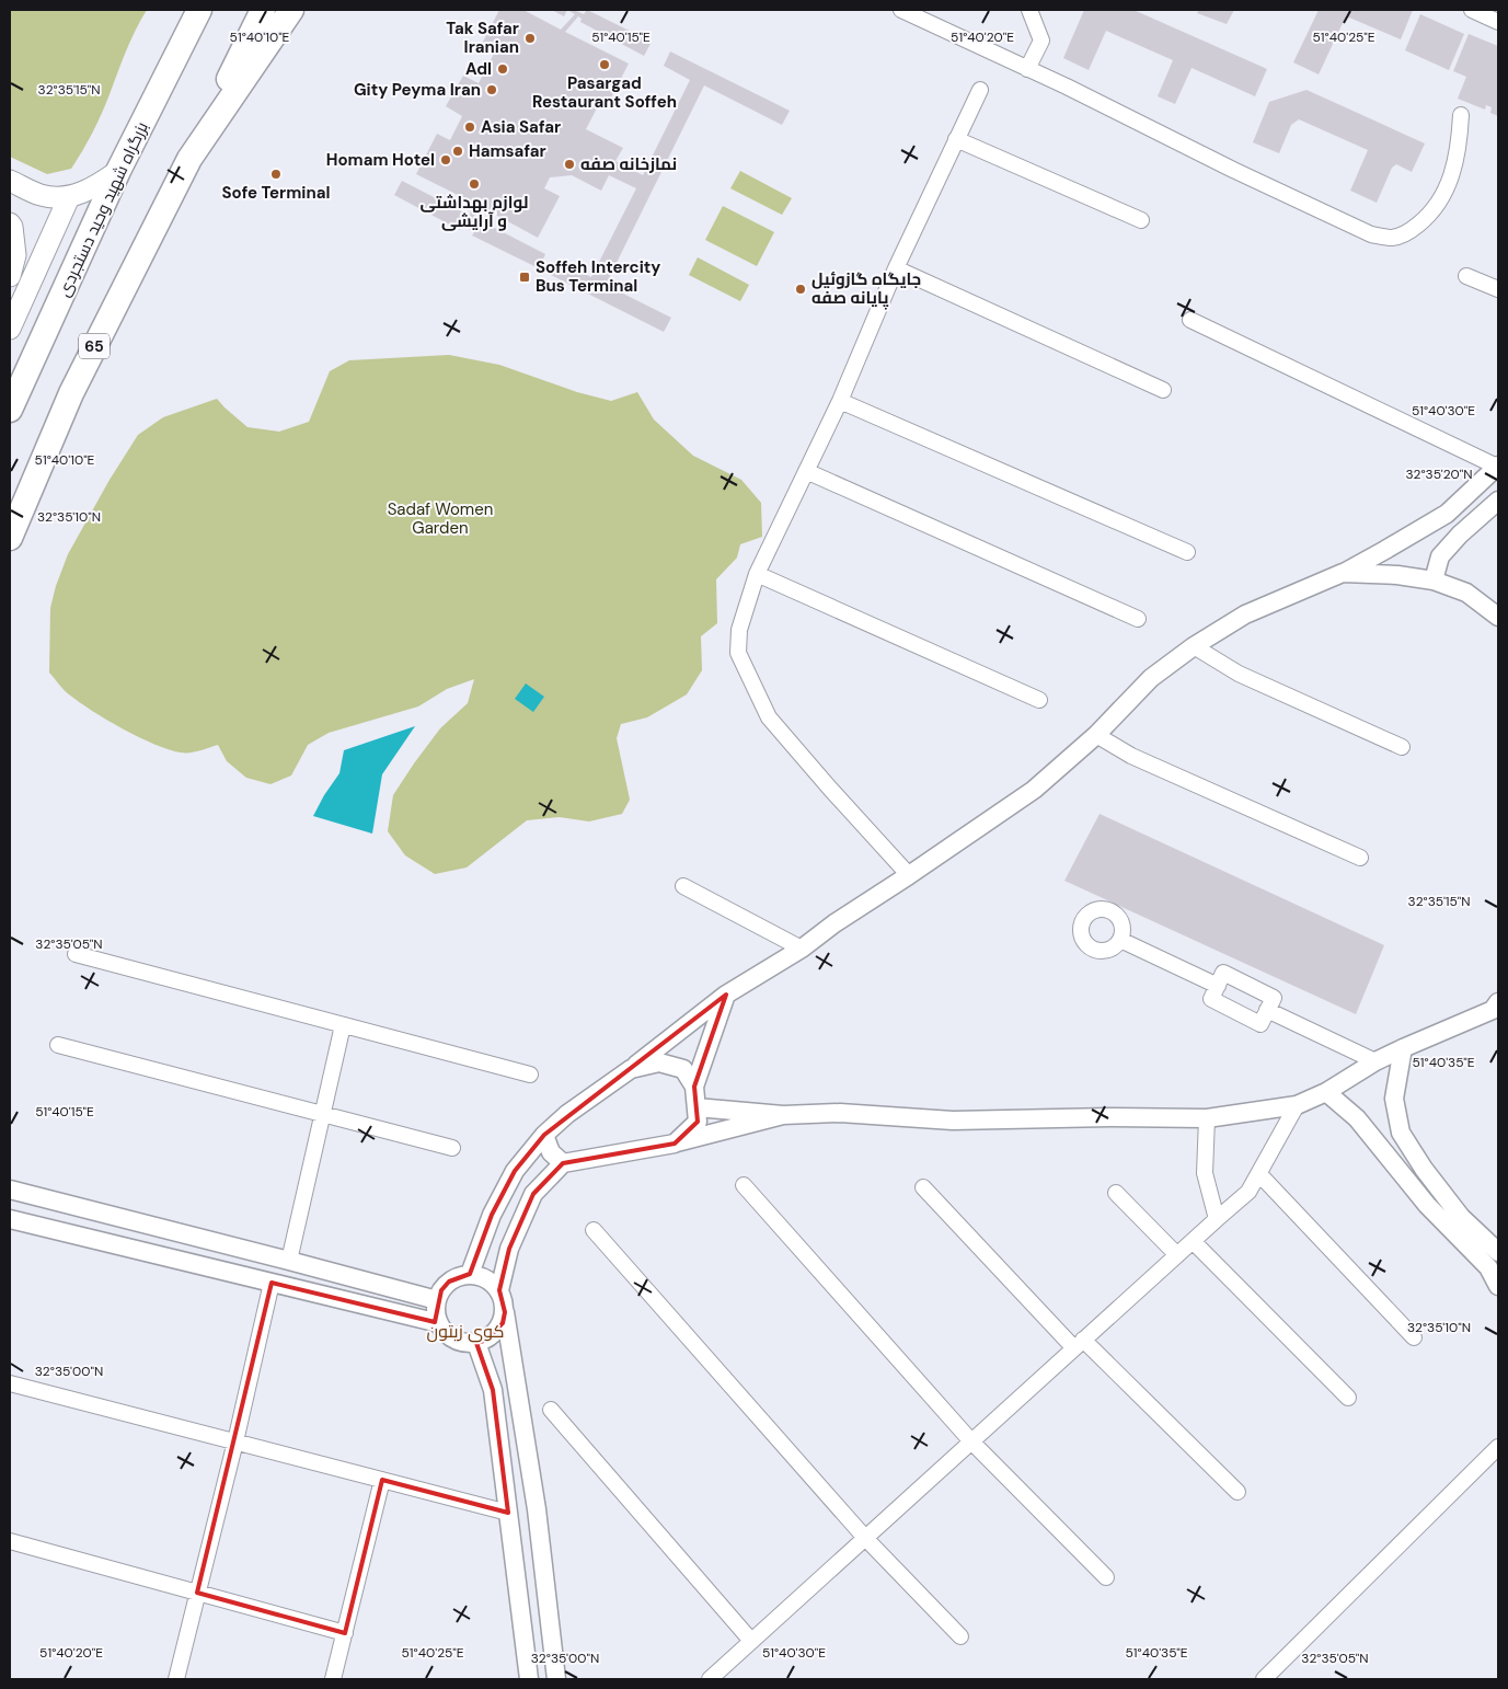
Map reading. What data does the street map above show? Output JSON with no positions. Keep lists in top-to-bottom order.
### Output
{
  "streets": {
    "highway": ["بزرگراه شهید وحید دستجردی", "65"]
  },
  "districts": ["کوی زیتون"],
  "parks": ["Sadaf Women Garden"],
  "places": {
    "other": [
      "Tak Safar Iranian",
      "Pasargad Restaurant Soffeh",
      "Adl",
      "Gity Peyma Iran",
      "Asia Safar",
      "Hamsafar",
      "Homam Hotel",
      "نمازخانه صفه",
      "Sofe Terminal",
      "لوازم بهداشتی و آرایشی",
      "جایگاه گازوئیل پایانه صفه"
    ],
    "transit": ["Soffeh Intercity Bus Terminal"]
  },
  "coordinates": [
    "51°40'10\"E",
    "51°40'15\"E",
    "51°40'20\"E",
    "51°40'25\"E",
    "32°35'15\"N",
    "51°40'30\"E",
    "32°35'20\"N",
    "32°35'10\"N",
    "32°35'05\"N",
    "51°40'35\"E",
    "32°35'00\"N"
  ]
}
